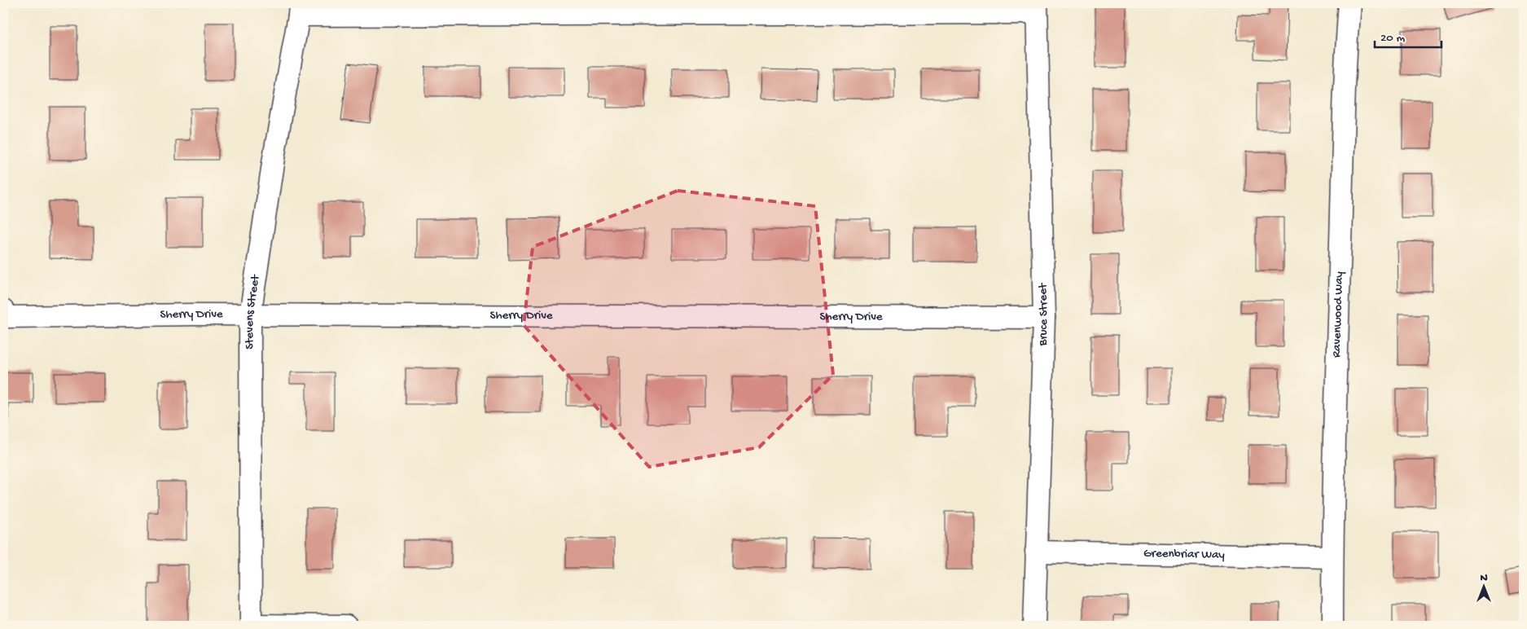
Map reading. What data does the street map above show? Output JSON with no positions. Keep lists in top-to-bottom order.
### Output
{
  "streets": {
    "street": [
      "Stevens Street",
      "Bruce Street",
      "Ravenwood Way",
      "Sherry Drive",
      "Greenbriar Way"
    ]
  },
  "crossings": [
    ["Stevens Street", "Sherry Drive"],
    ["Bruce Street", "Sherry Drive"],
    ["Bruce Street", "Greenbriar Way"],
    ["Ravenwood Way", "Greenbriar Way"]
  ],
  "scale_bar": "20 m",
  "north": "top"
}
